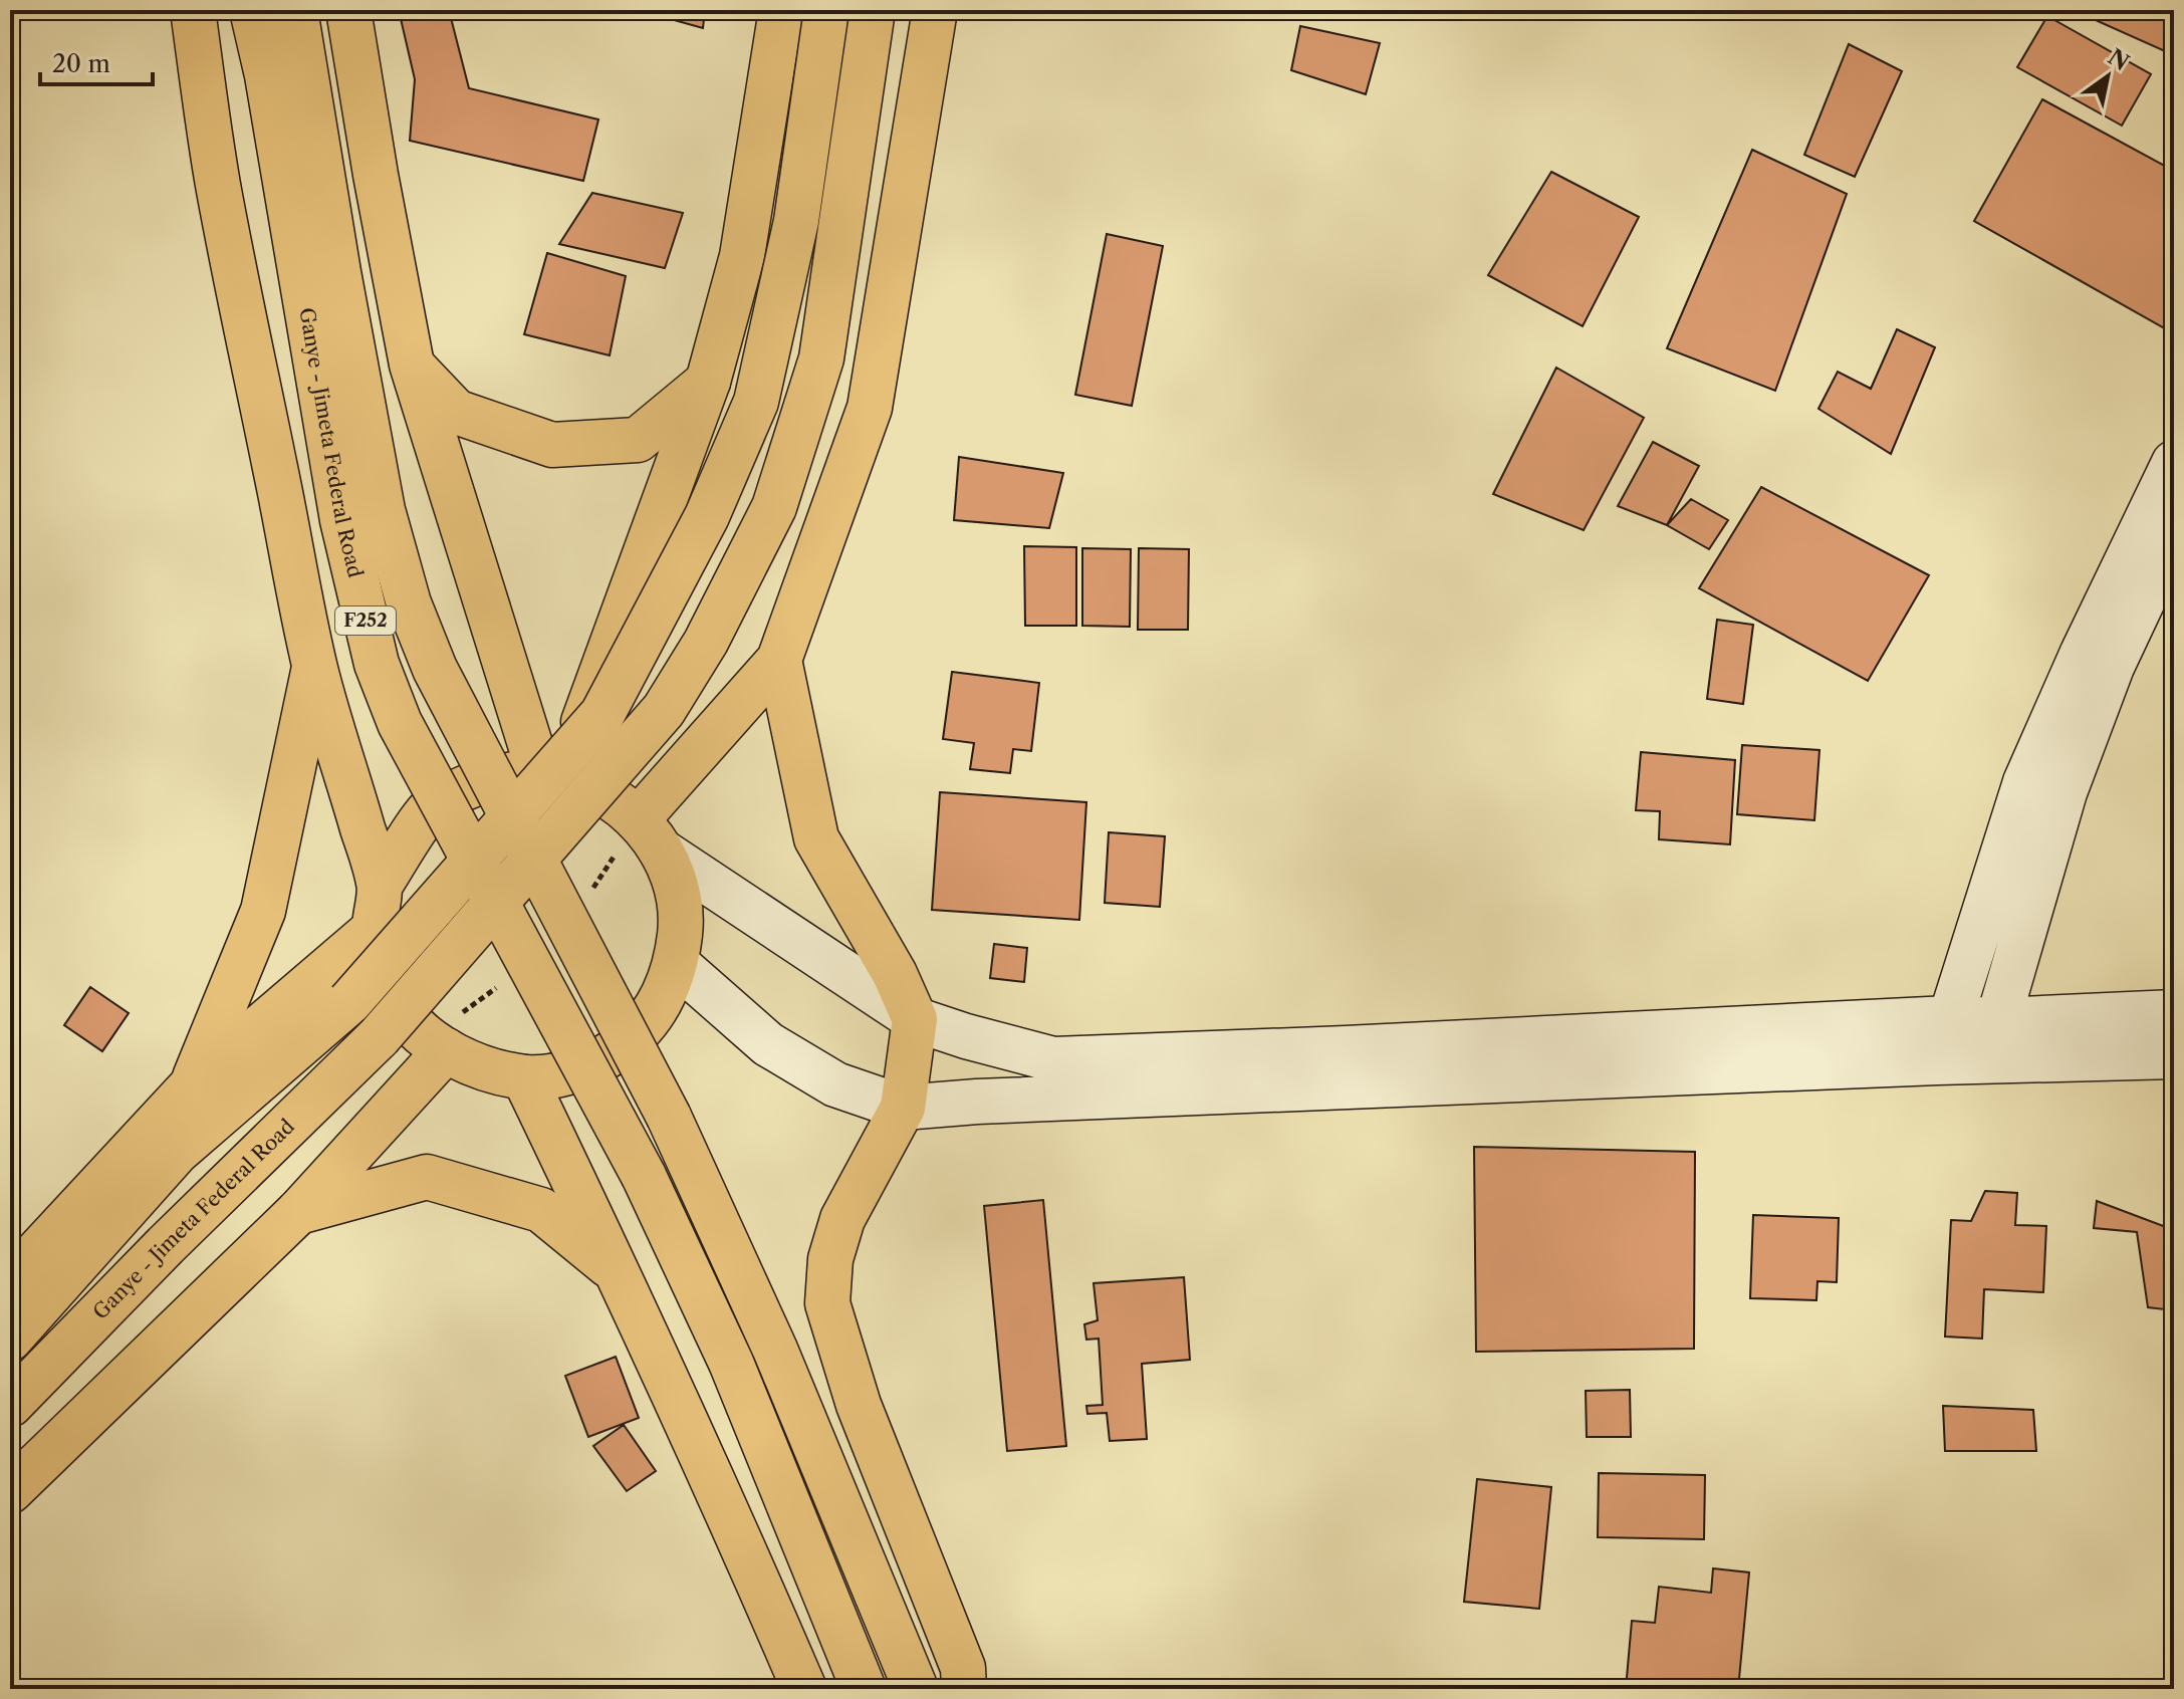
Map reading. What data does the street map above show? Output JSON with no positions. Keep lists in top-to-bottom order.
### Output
{
  "streets": {
    "main road": ["Ganye - Jimeta Federal Road", "F252"]
  },
  "scale_bar": "20 m",
  "north": "top right"
}
